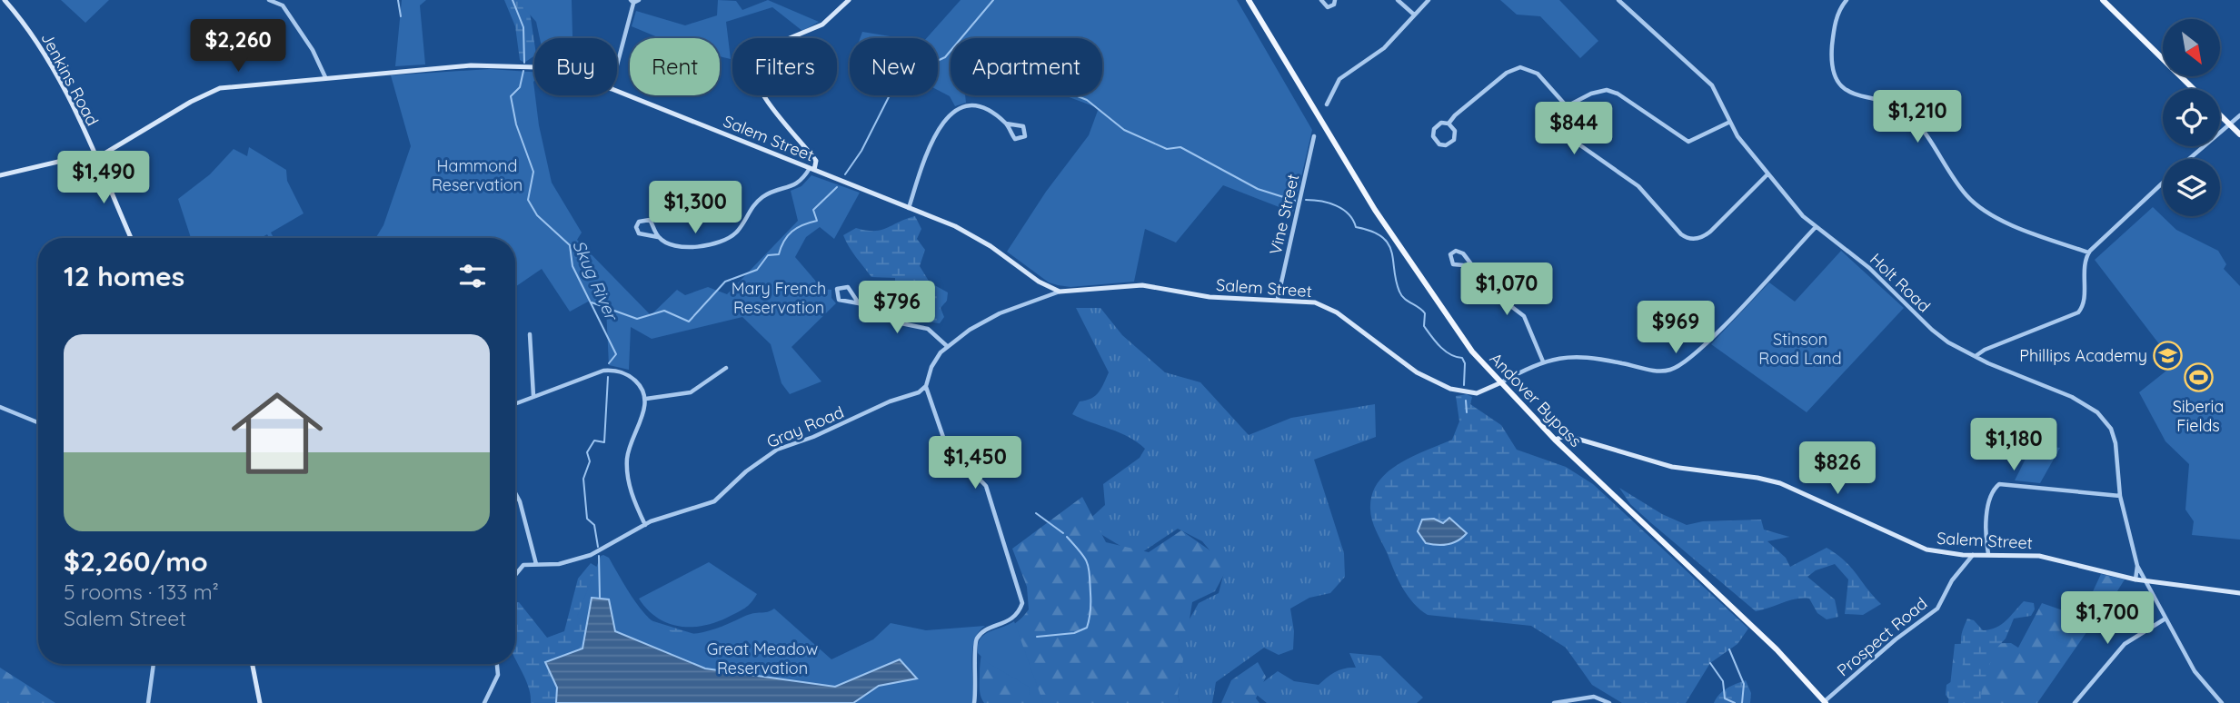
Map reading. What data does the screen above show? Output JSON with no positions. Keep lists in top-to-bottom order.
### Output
{
  "streets": {
    "main road": ["Andover Bypass"],
    "street": [
      "Jenkins Road",
      "Salem Street",
      "Vine Street",
      "Holt Road",
      "Gray Road",
      "Prospect Road"
    ]
  },
  "crossings": [
    ["Jenkins Road", "Salem Street"],
    ["Salem Street", "Vine Street"],
    ["Salem Street", "Holt Road"],
    ["Salem Street", "Andover Bypass"],
    ["Salem Street", "Prospect Road"],
    ["Andover Bypass", "Prospect Road"]
  ],
  "water": ["Skug River"],
  "parks": [
    "Hammond Reservation",
    "Mary French Reservation",
    "Stinson Road Land",
    "Great Meadow Reservation"
  ],
  "places": {
    "school or university": ["Phillips Academy"],
    "sports": ["Siberia Fields"]
  },
  "north": "bottom right",
  "page": {
    "price": [
      "$2,260",
      "$1,210",
      "$844",
      "$1,490",
      "$1,300",
      "$1,070",
      "$796",
      "$969",
      "$1,180",
      "$1,450",
      "$826",
      "$1,700"
    ],
    "chip": [
      "Buy",
      "Rent",
      "Filters",
      "New",
      "Apartment"
    ],
    "heading": "12 homes",
    "list": [
      {
        "name": "$2,260/mo",
        "note": "5 rooms · 133 m² · Salem Street"
      }
    ]
  }
}
